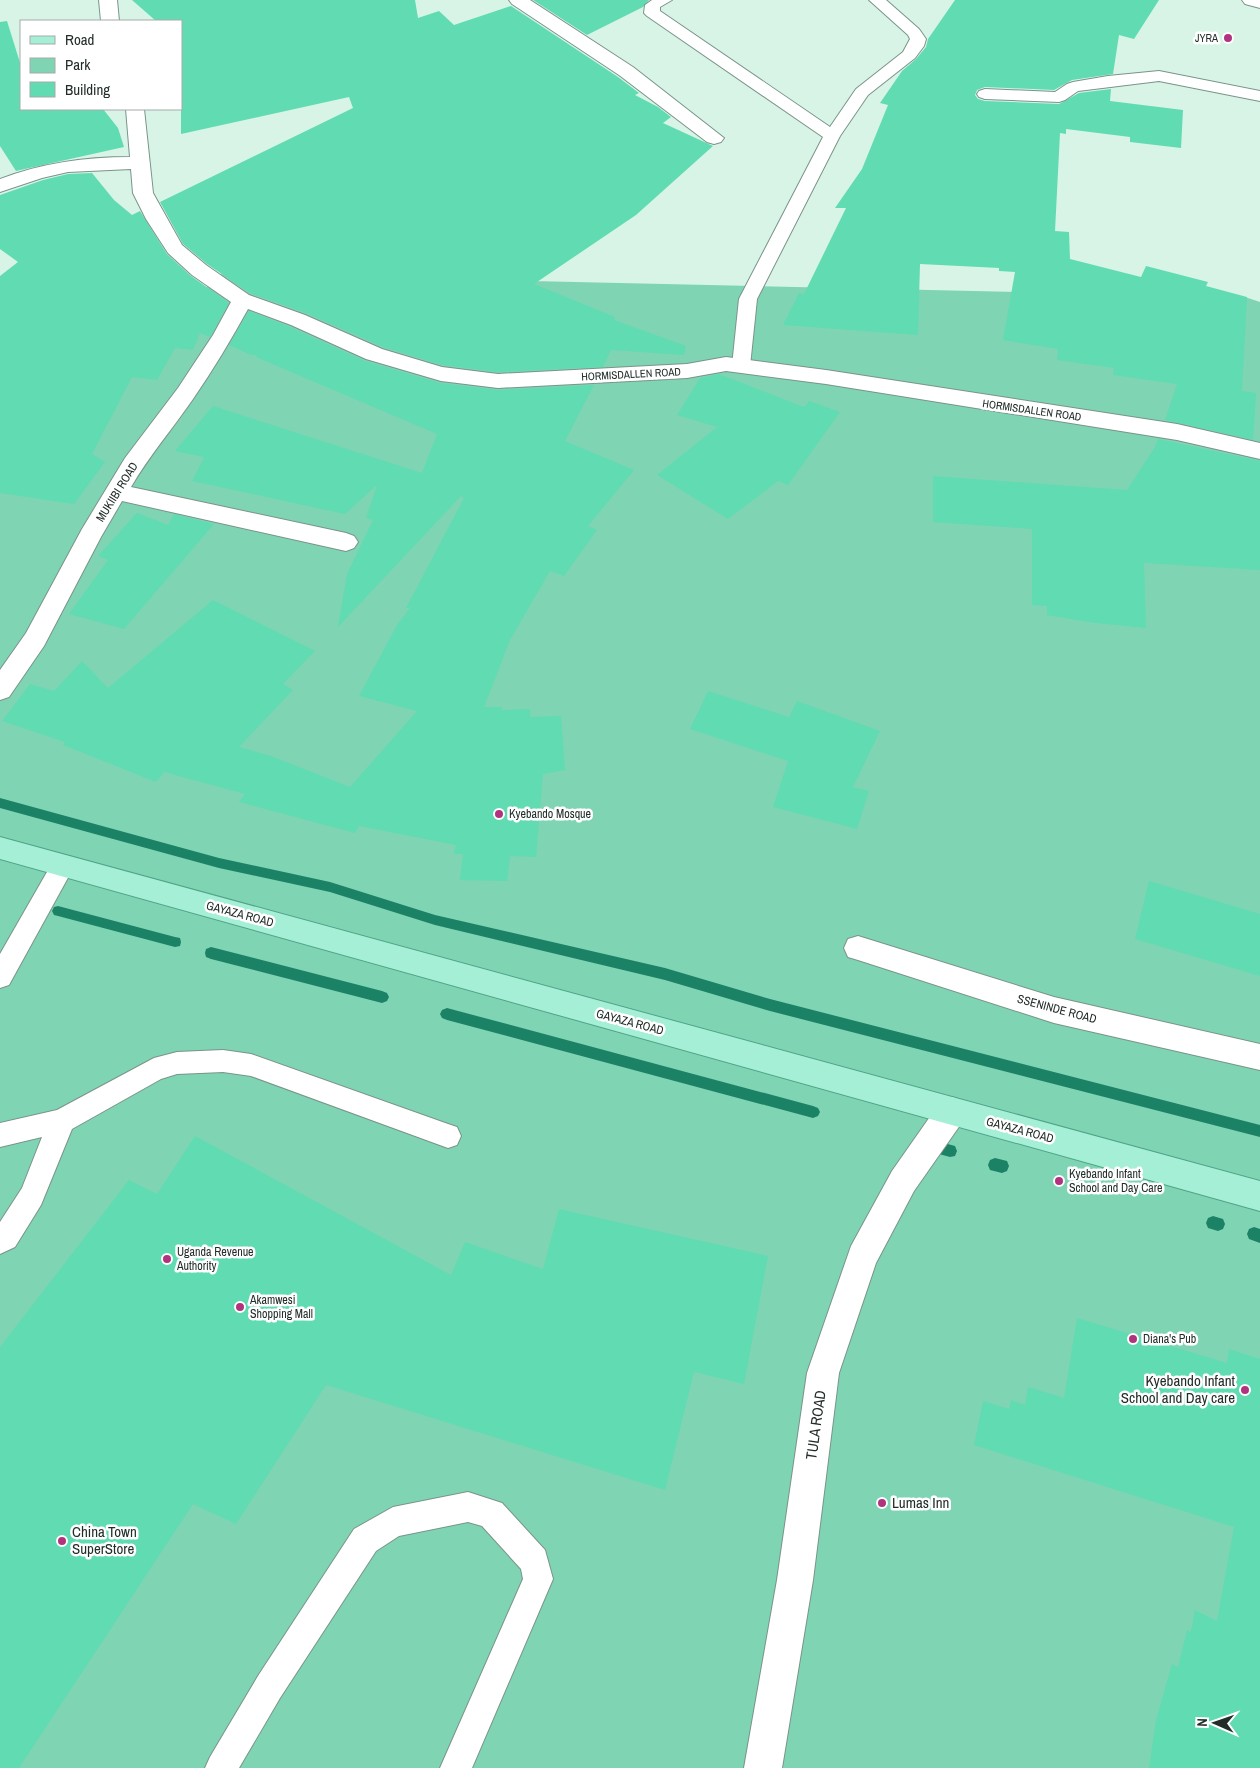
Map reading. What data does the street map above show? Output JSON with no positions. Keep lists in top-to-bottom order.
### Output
{
  "streets": {
    "main road": ["GAYAZA ROAD"],
    "street": [
      "HORMISDALLEN ROAD",
      "MUKIIBI ROAD",
      "SSENINDE ROAD",
      "TULA ROAD"
    ]
  },
  "crossings": [
    ["HORMISDALLEN ROAD", "MUKIIBI ROAD"],
    ["GAYAZA ROAD", "TULA ROAD"]
  ],
  "places": [
    "JYRA",
    "Kyebando Mosque",
    "Kyebando Infant School and Day Care",
    "Uganda Revenue Authority",
    "Akamwesi Shopping Mall",
    "Diana's Pub",
    "Kyebando Infant School and Day care",
    "Lumas Inn",
    "China Town SuperStore"
  ],
  "legend": ["Road", "Park", "Building"],
  "north": "left"
}
